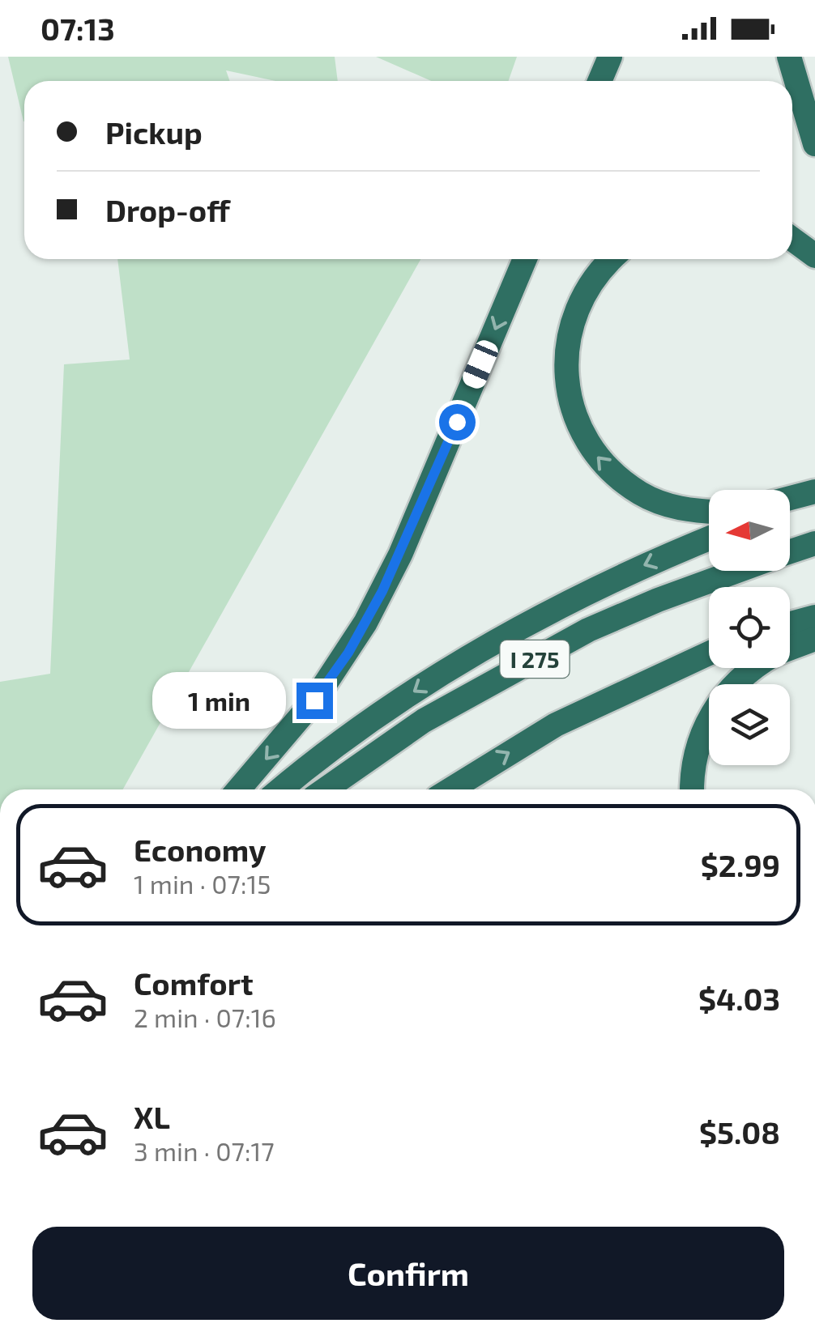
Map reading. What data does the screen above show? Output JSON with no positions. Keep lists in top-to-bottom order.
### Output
{
  "streets": {
    "highway": ["I 275"]
  },
  "north": "left",
  "page": {
    "status": "07:13",
    "banner": ["Pickup", "Drop-off"],
    "bubble": "1 min",
    "list": [
      {
        "name": "Economy",
        "note": "1 min · 07:15",
        "value": "$2.99"
      },
      {
        "name": "Comfort",
        "note": "2 min · 07:16",
        "value": "$4.03"
      },
      {
        "name": "XL",
        "note": "3 min · 07:17",
        "value": "$5.08"
      }
    ],
    "buttons": "Confirm"
  }
}
